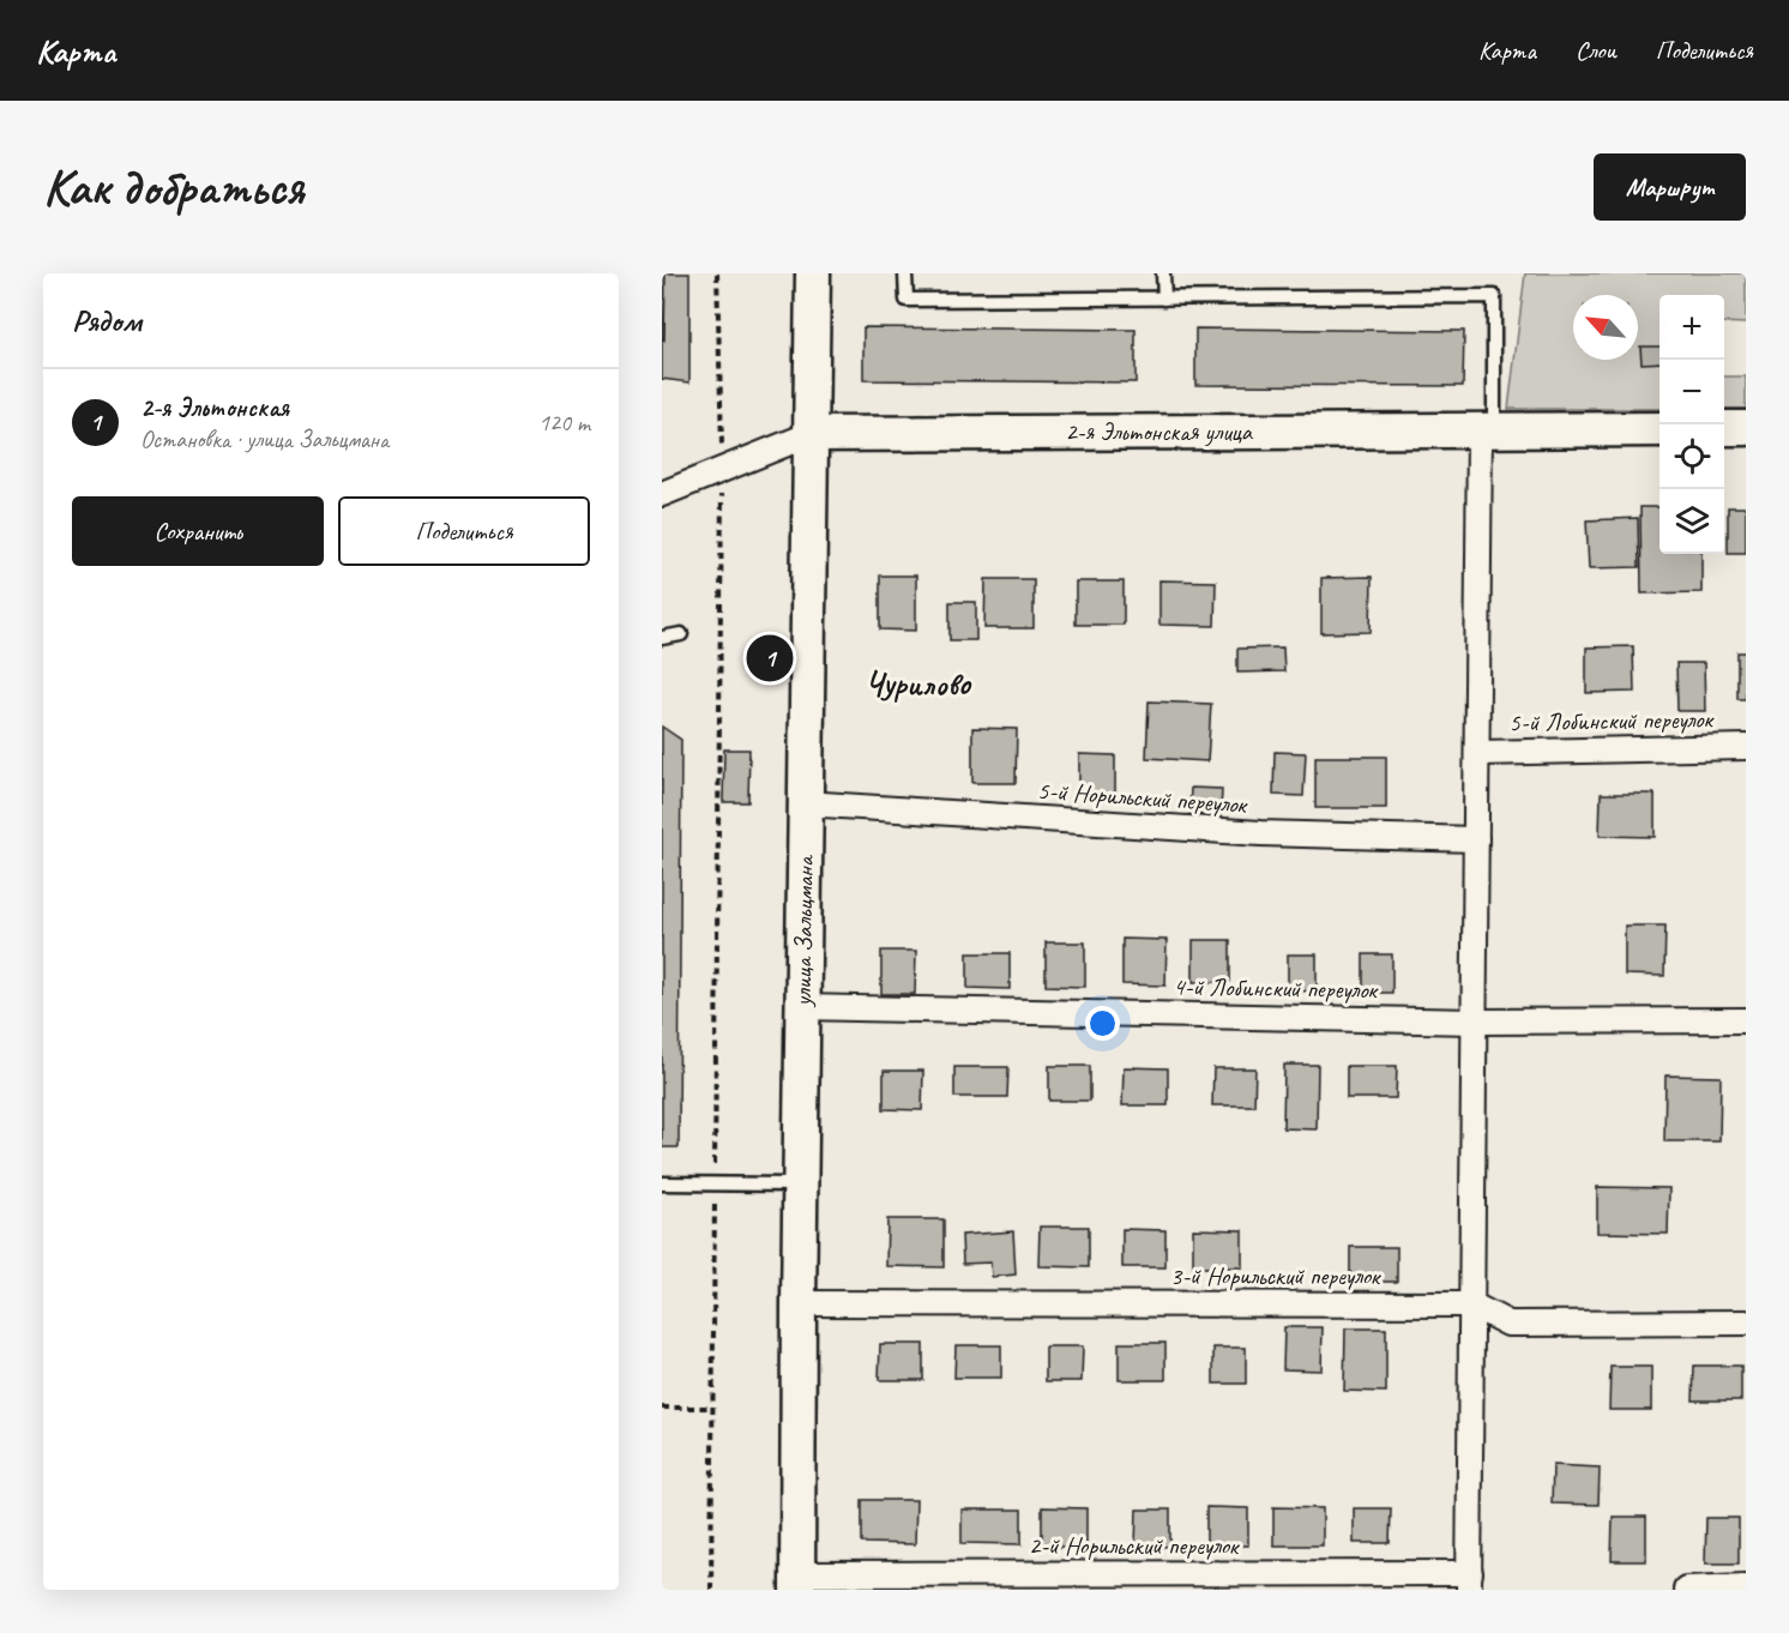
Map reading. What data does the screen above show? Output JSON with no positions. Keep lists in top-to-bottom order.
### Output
{
  "streets": {
    "street": [
      "2-я Эльтонская улица",
      "5-й Лобинский переулок",
      "5-й Норильский переулок",
      "улица Зальцмана",
      "4-й Лобинский переулок",
      "3-й Норильский переулок",
      "2-й Норильский переулок"
    ]
  },
  "crossings": [
    ["2-я Эльтонская улица", "улица Зальцмана"],
    ["5-й Норильский переулок", "улица Зальцмана"],
    ["улица Зальцмана", "4-й Лобинский переулок"],
    ["улица Зальцмана", "3-й Норильский переулок"],
    ["улица Зальцмана", "2-й Норильский переулок"]
  ],
  "districts": ["Чурилово"],
  "north": "top left",
  "page": {
    "header": "Карта",
    "nav": ["Карта", "Слои", "Поделиться"],
    "buttons": [
      "Маршрут",
      ["Сохранить", "Поделиться"]
    ],
    "title": "Как добраться",
    "heading": "Рядом",
    "map_buttons": ["+", "−"],
    "list": [
      {
        "mark": "1",
        "name": "2-я Эльтонская",
        "note": "Остановка · улица Зальцмана",
        "value": "120 m"
      }
    ],
    "pins": "1"
  }
}
